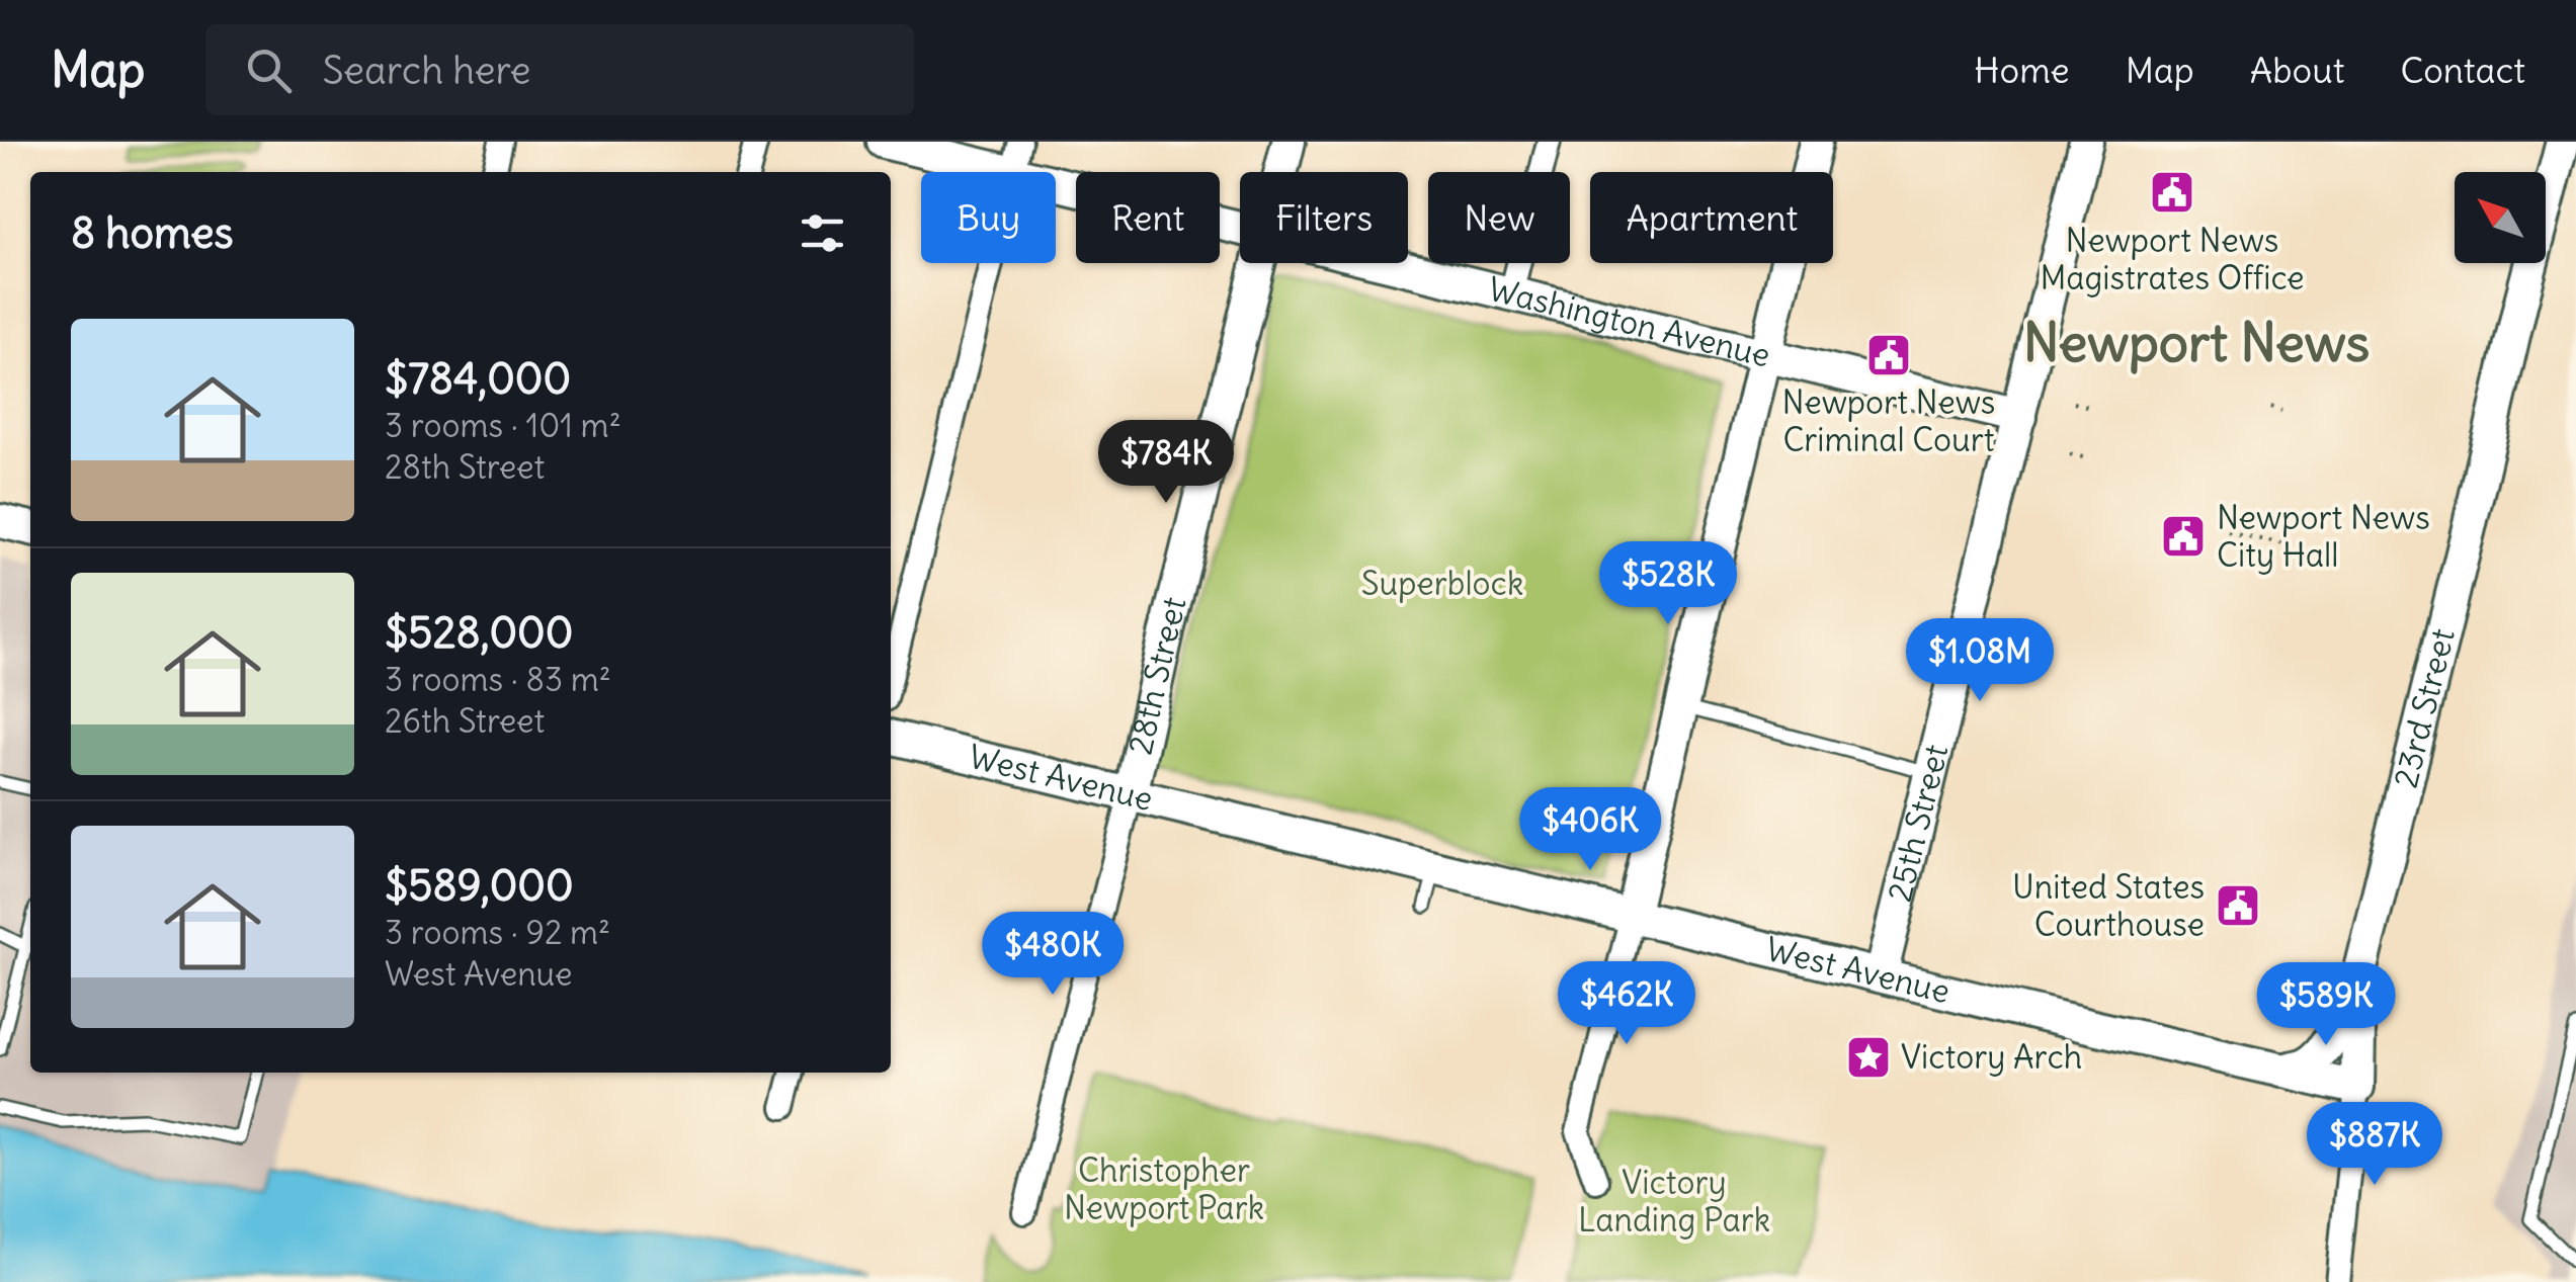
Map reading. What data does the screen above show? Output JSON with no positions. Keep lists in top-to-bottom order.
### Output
{
  "streets": {
    "street": [
      "Washington Avenue",
      "28th Street",
      "23rd Street",
      "West Avenue",
      "25th Street"
    ]
  },
  "crossings": [
    ["Washington Avenue", "25th Street"],
    ["28th Street", "West Avenue"],
    ["23rd Street", "West Avenue"],
    ["West Avenue", "25th Street"]
  ],
  "districts": ["Newport News"],
  "parks": ["Superblock", "Christopher Newport Park", "Victory Landing Park"],
  "places": {
    "public building": [
      "Newport News Magistrates Office",
      "Newport News Criminal Court",
      "Newport News City Hall",
      "United States Courthouse"
    ],
    "place": ["Victory Arch"]
  },
  "north": "top left",
  "page": {
    "header": "Map",
    "search": "Search here",
    "nav": [
      "Home",
      "Map",
      "About",
      "Contact"
    ],
    "chip": [
      "Buy",
      "Rent",
      "Filters",
      "New",
      "Apartment"
    ],
    "heading": "8 homes",
    "list": [
      {
        "name": "$784,000",
        "note": "3 rooms · 101 m² · 28th Street"
      },
      {
        "name": "$528,000",
        "note": "3 rooms · 83 m² · 26th Street"
      },
      {
        "name": "$589,000",
        "note": "3 rooms · 92 m² · West Avenue"
      }
    ],
    "price": [
      "$784K",
      "$528K",
      "$1.08M",
      "$406K",
      "$480K",
      "$462K",
      "$589K",
      "$887K"
    ]
  }
}
